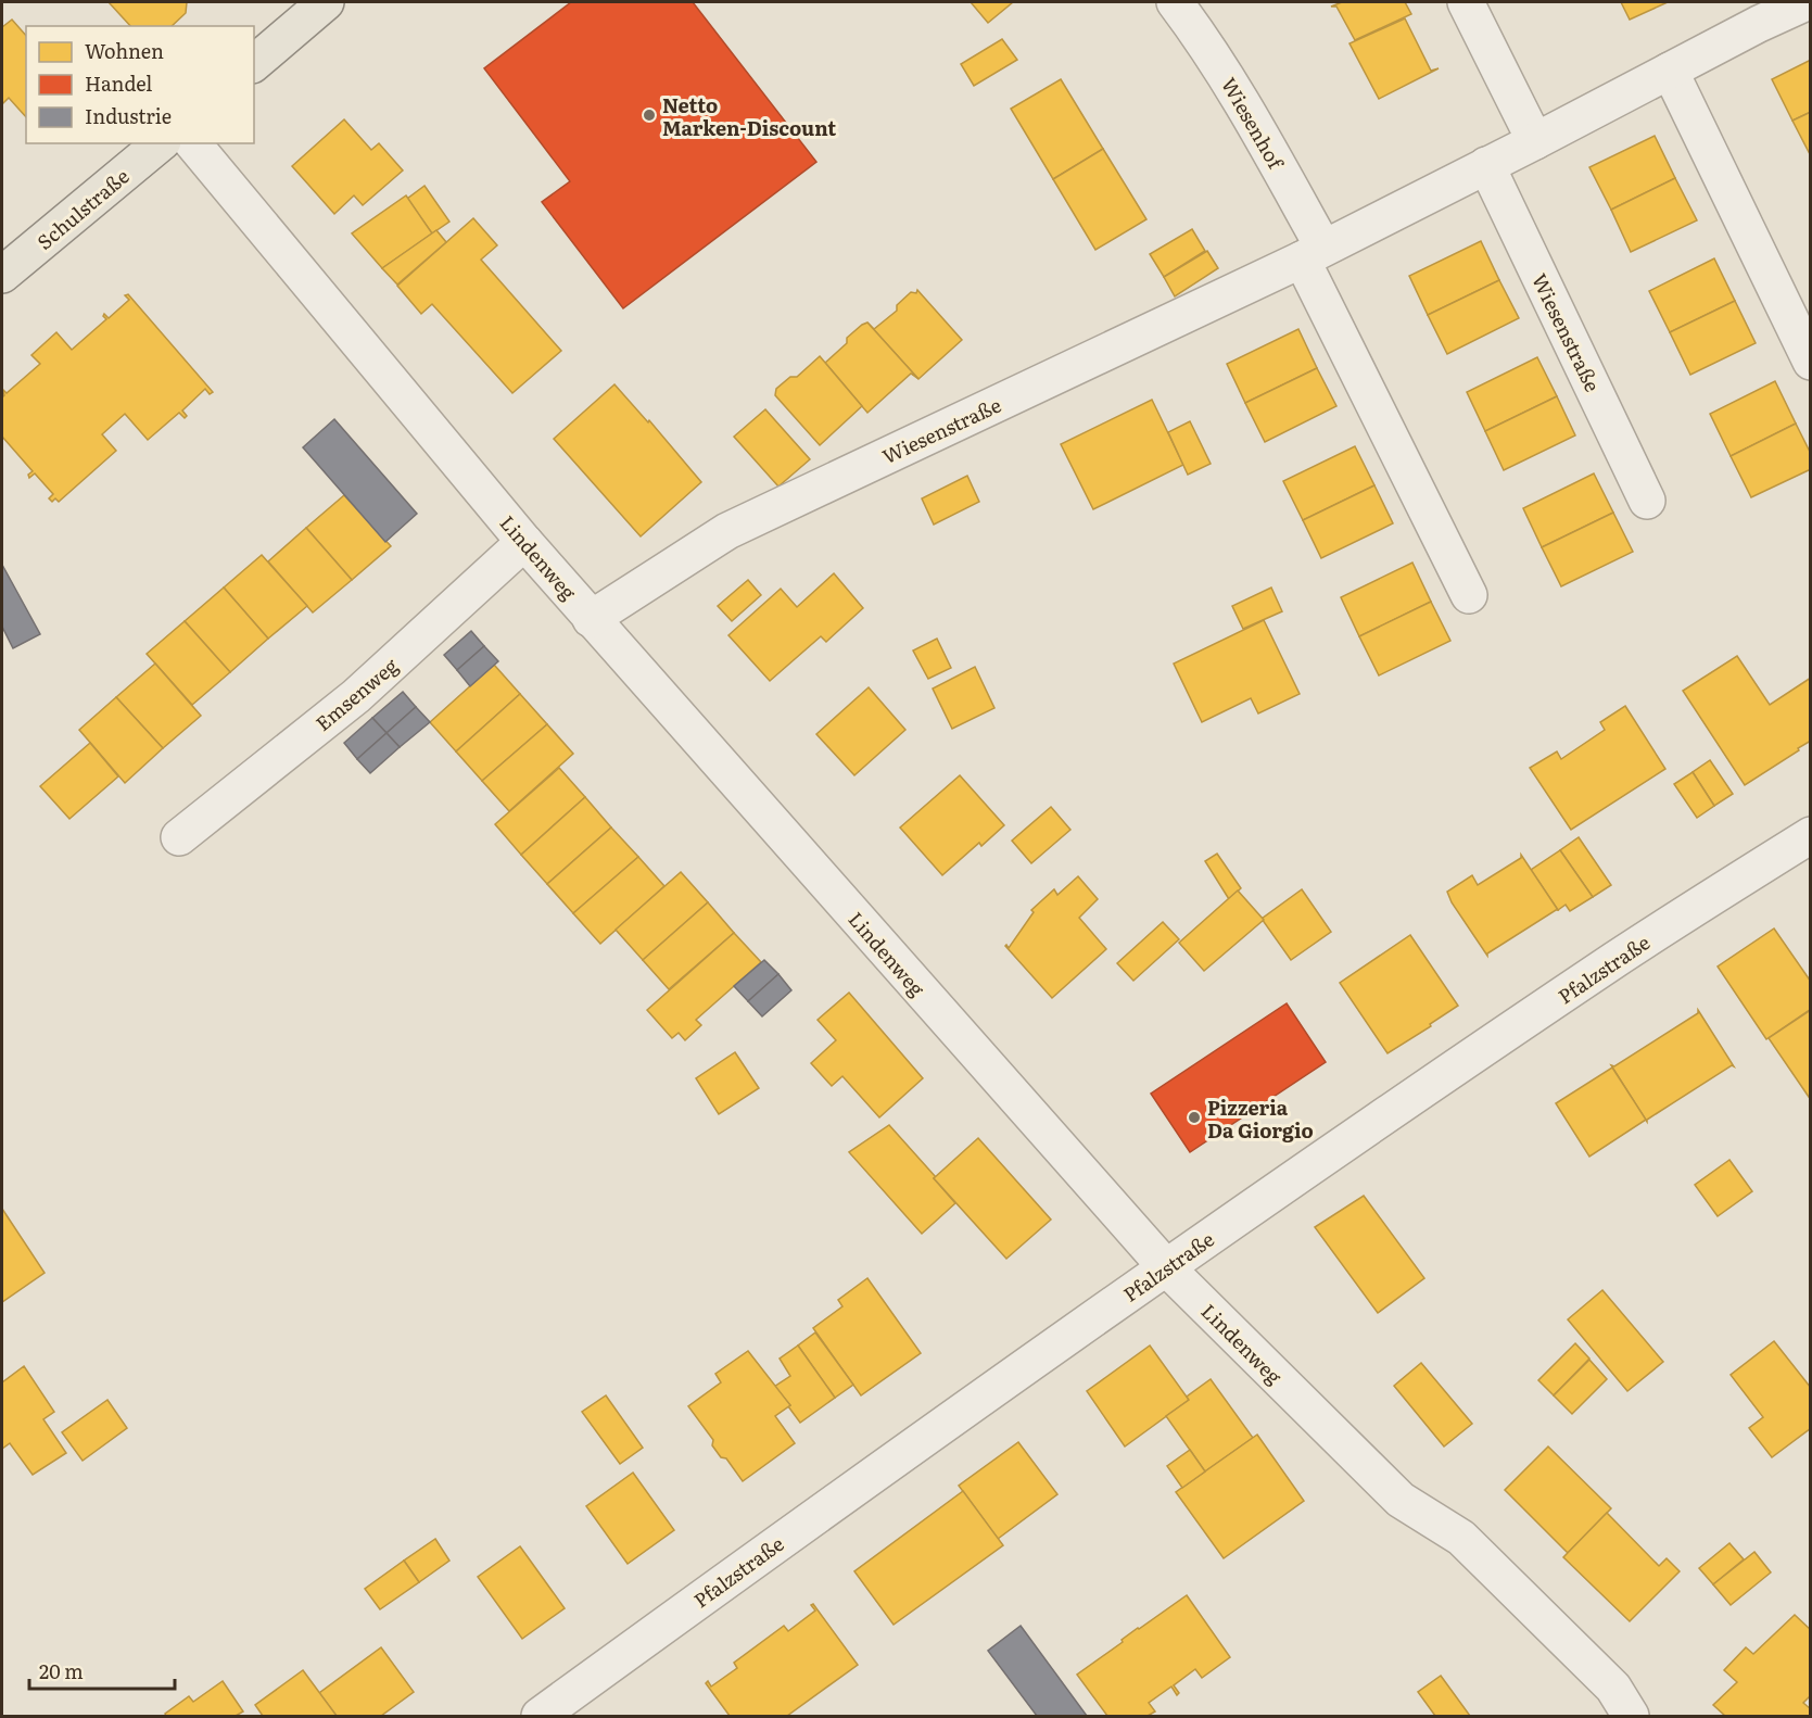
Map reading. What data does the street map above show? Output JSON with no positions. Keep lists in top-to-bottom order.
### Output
{
  "streets": {
    "main road": ["Schulstraße"],
    "street": [
      "Wiesenhof",
      "Wiesenstraße",
      "Lindenweg",
      "Emsenweg",
      "Pfalzstraße"
    ]
  },
  "crossings": [
    ["Wiesenhof", "Wiesenstraße"],
    ["Wiesenstraße", "Lindenweg"],
    ["Lindenweg", "Emsenweg"],
    ["Lindenweg", "Pfalzstraße"]
  ],
  "places": ["Netto Marken-Discount", "Pizzeria Da Giorgio"],
  "legend": ["Wohnen", "Handel", "Industrie"],
  "scale_bar": "20 m"
}
